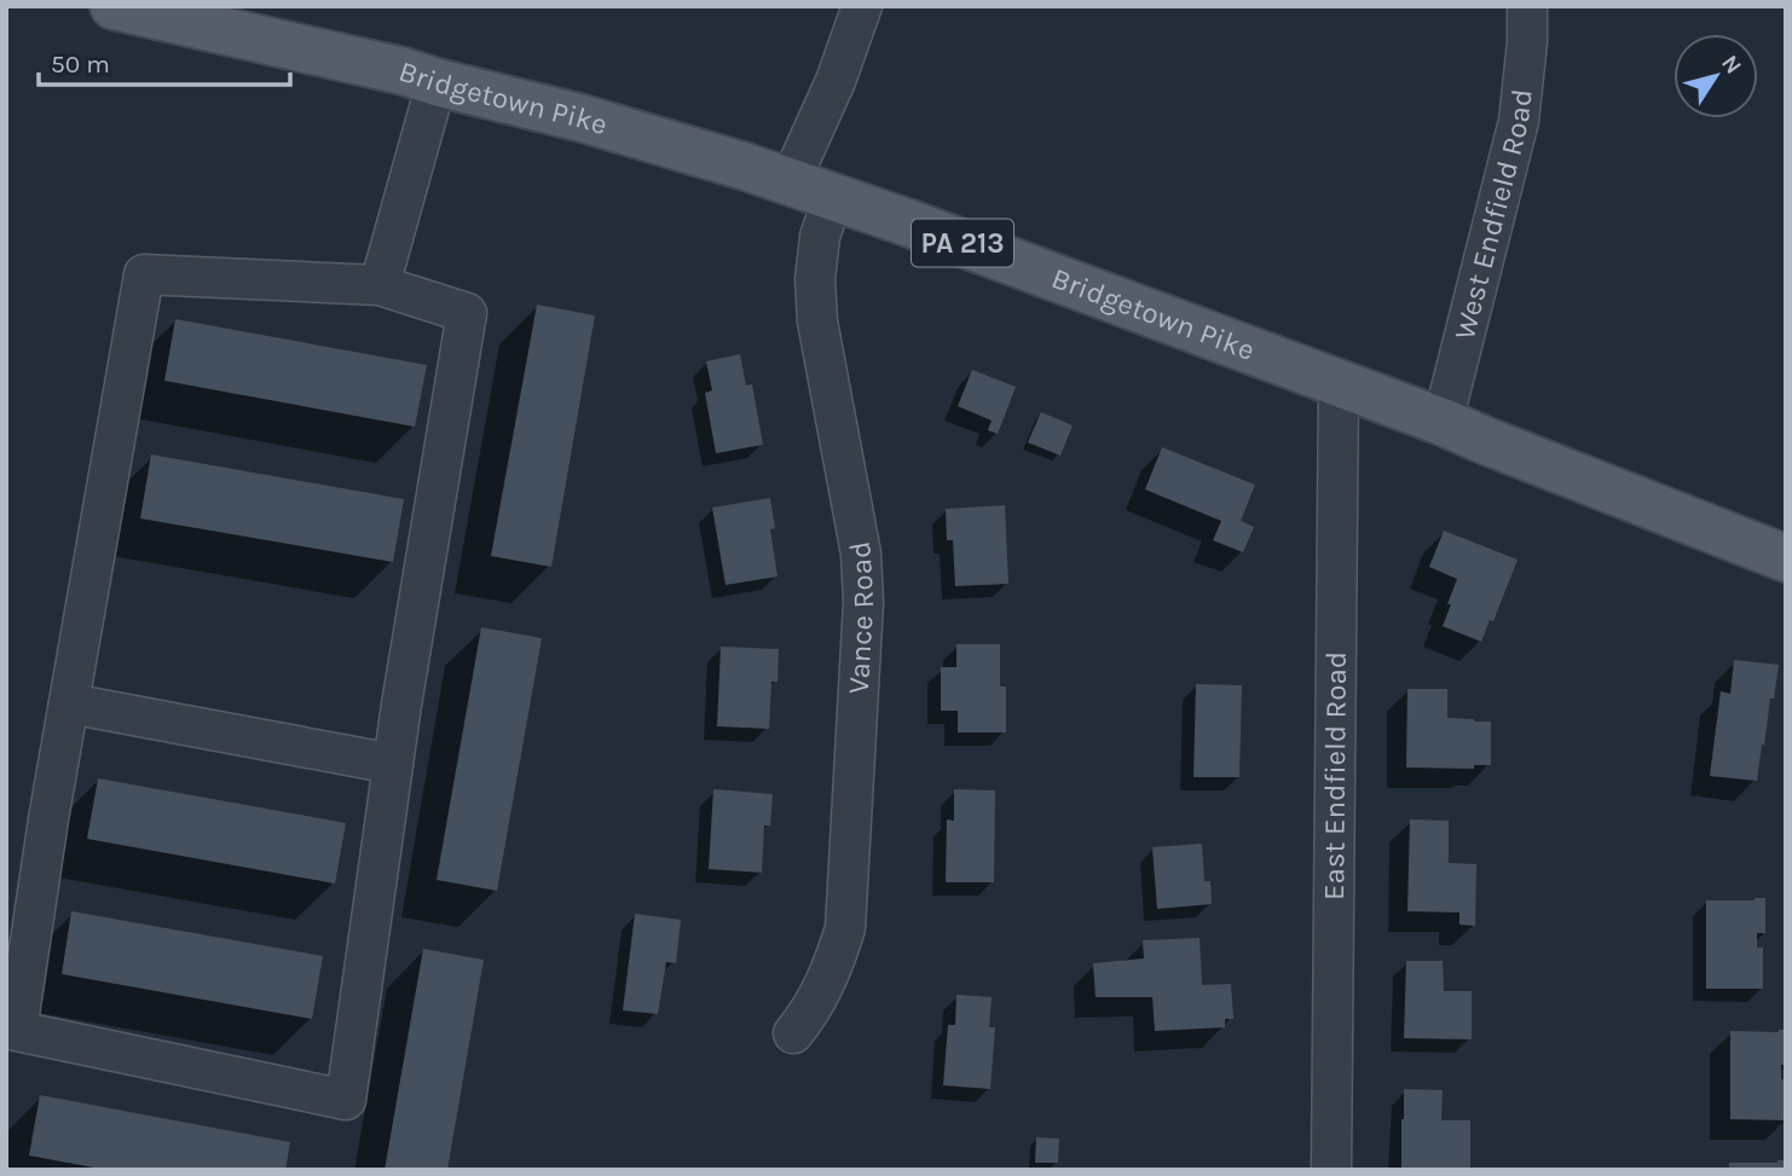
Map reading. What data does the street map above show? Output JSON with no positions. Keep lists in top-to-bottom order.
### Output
{
  "streets": {
    "main road": ["Bridgetown Pike", "PA 213"],
    "street": ["West Endfield Road", "Vance Road", "East Endfield Road"]
  },
  "crossings": [
    ["Bridgetown Pike", "West Endfield Road"],
    ["Bridgetown Pike", "Vance Road"],
    ["Bridgetown Pike", "East Endfield Road"]
  ],
  "scale_bar": "50 m",
  "north": "top right"
}
